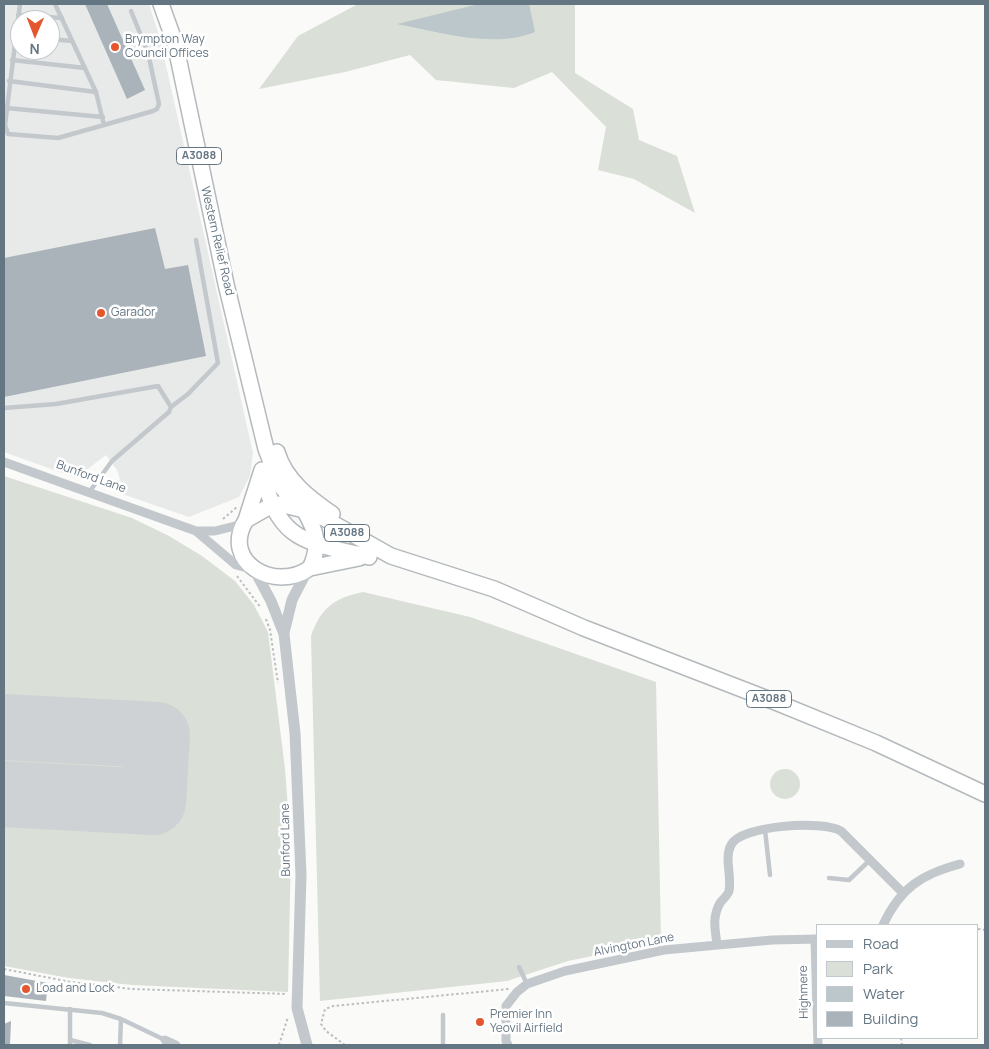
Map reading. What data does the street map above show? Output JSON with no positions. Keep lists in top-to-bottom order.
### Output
{
  "streets": {
    "highway": ["A3088", "Western Relief Road"],
    "street": ["Bunford Lane", "Alvington Lane"]
  },
  "crossings": [
    ["A3088", "Western Relief Road"],
    ["A3088", "Bunford Lane"],
    ["Western Relief Road", "Bunford Lane"]
  ],
  "places": [
    "Brympton Way Council Offices",
    "Garador",
    "Load and Lock",
    "Premier Inn Yeovil Airfield"
  ],
  "legend": [
    "Road",
    "Park",
    "Water",
    "Building"
  ],
  "north": "bottom"
}
